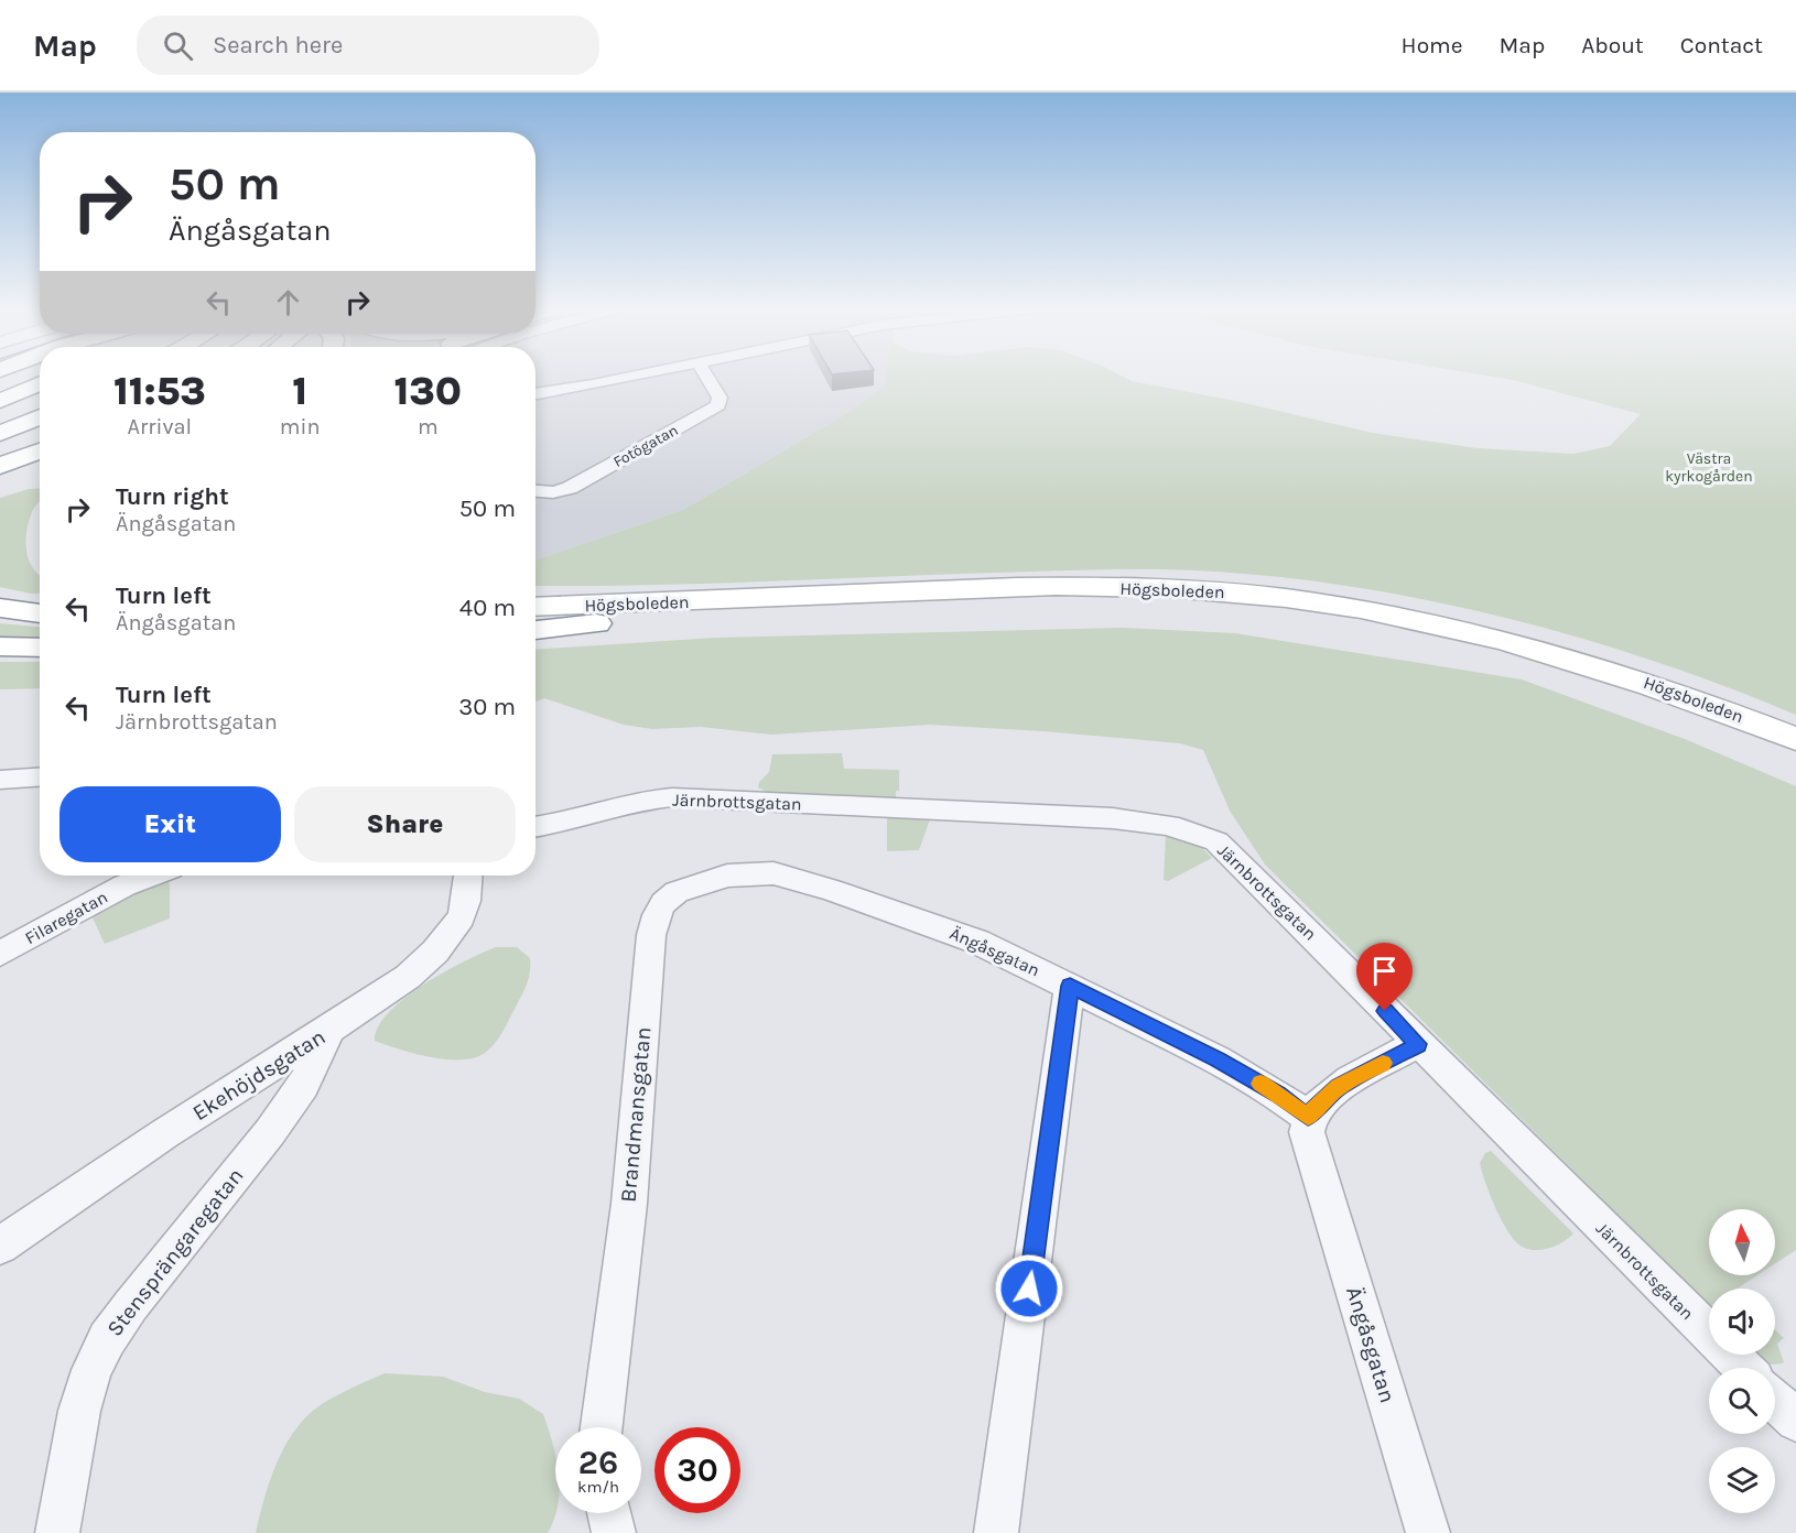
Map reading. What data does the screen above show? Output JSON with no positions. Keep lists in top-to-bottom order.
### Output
{
  "streets": {
    "main road": ["Högsboleden"],
    "street": [
      "Fotögatan",
      "Järnbrottsgatan",
      "Filaregatan",
      "Ängåsgatan",
      "Ekehöjdsgatan",
      "Brandmansgatan",
      "Stensprängaregatan"
    ]
  },
  "crossings": [
    ["Ängåsgatan", "Brandmansgatan"],
    ["Ekehöjdsgatan", "Stensprängaregatan"]
  ],
  "parks": ["Västra kyrkogården"],
  "north": "top",
  "page": {
    "header": "Map",
    "search": "Search here",
    "nav": [
      "Home",
      "Map",
      "About",
      "Contact"
    ],
    "turn": ["50 m", "Ängåsgatan"],
    "eta": [
      "11:53",
      "Arrival",
      "1",
      "min",
      "130",
      "m"
    ],
    "list": [
      {
        "name": "Turn right",
        "note": "Ängåsgatan",
        "value": "50 m"
      },
      {
        "name": "Turn left",
        "note": "Ängåsgatan",
        "value": "40 m"
      },
      {
        "name": "Turn left",
        "note": "Järnbrottsgatan",
        "value": "30 m"
      }
    ],
    "buttons": ["Exit", "Share"],
    "speed": "26 km/h",
    "limit": "30"
  }
}
